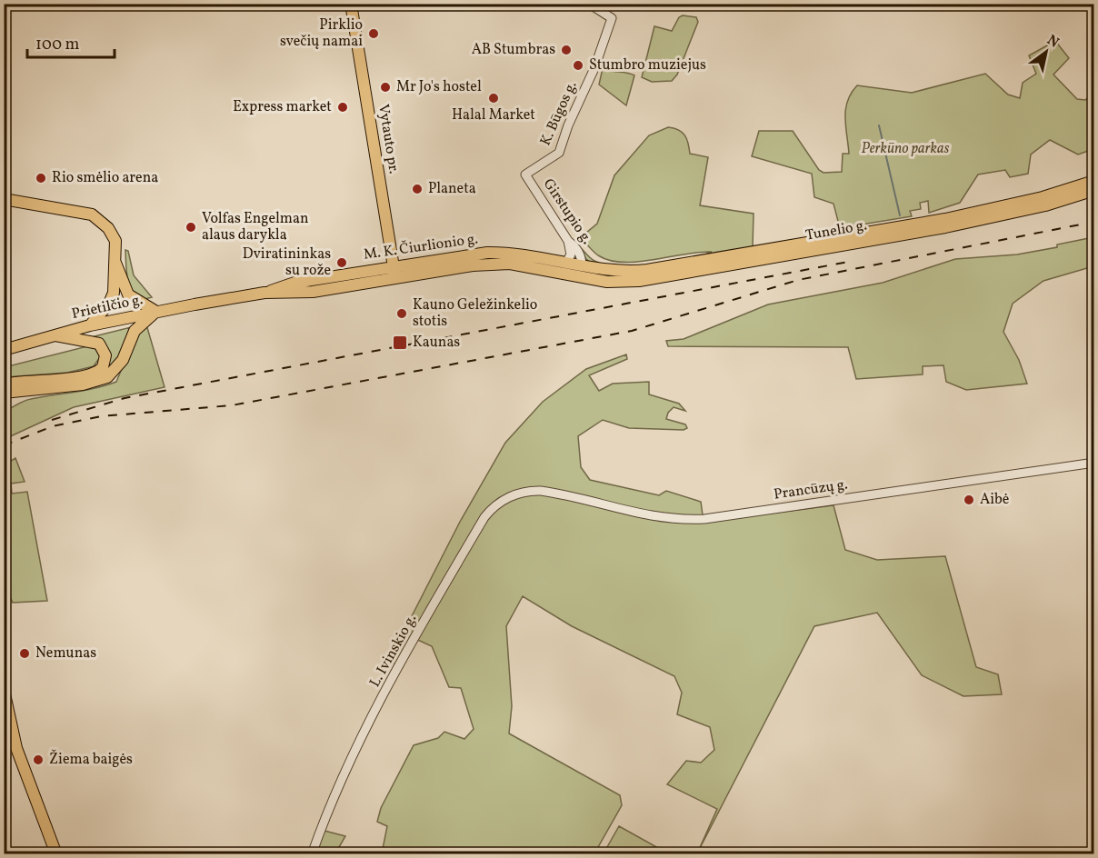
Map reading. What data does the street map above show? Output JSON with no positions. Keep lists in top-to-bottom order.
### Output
{
  "streets": {
    "main road": [
      "Vytauto pr.",
      "Tunelio g.",
      "M. K. Čiurlionio g.",
      "Prietilčio g."
    ],
    "street": [
      "K. Būgos g.",
      "Girstupio g.",
      "Prancūzų g.",
      "L. Ivinskio g."
    ]
  },
  "crossings": [
    ["K. Būgos g.", "Girstupio g."],
    ["Vytauto pr.", "M. K. Čiurlionio g."],
    ["Girstupio g.", "Tunelio g."],
    ["Girstupio g.", "M. K. Čiurlionio g."],
    ["Tunelio g.", "M. K. Čiurlionio g."],
    ["M. K. Čiurlionio g.", "Prietilčio g."],
    ["Prancūzų g.", "L. Ivinskio g."]
  ],
  "parks": ["Perkūno parkas"],
  "places": {
    "other": [
      "Pirklio svečių namai",
      "AB Stumbras",
      "Stumbro muziejus",
      "Mr Jo's hostel",
      "Halal Market",
      "Express market",
      "Rio smėlio arena",
      "Planeta",
      "Volfas Engelman alaus darykla",
      "Dviratininkas su rože",
      "Kauno Geležinkelio stotis",
      "Aibė",
      "Nemunas",
      "Žiema baigės"
    ],
    "transit": ["Kaunas"]
  },
  "scale_bar": "100 m",
  "north": "top right"
}
